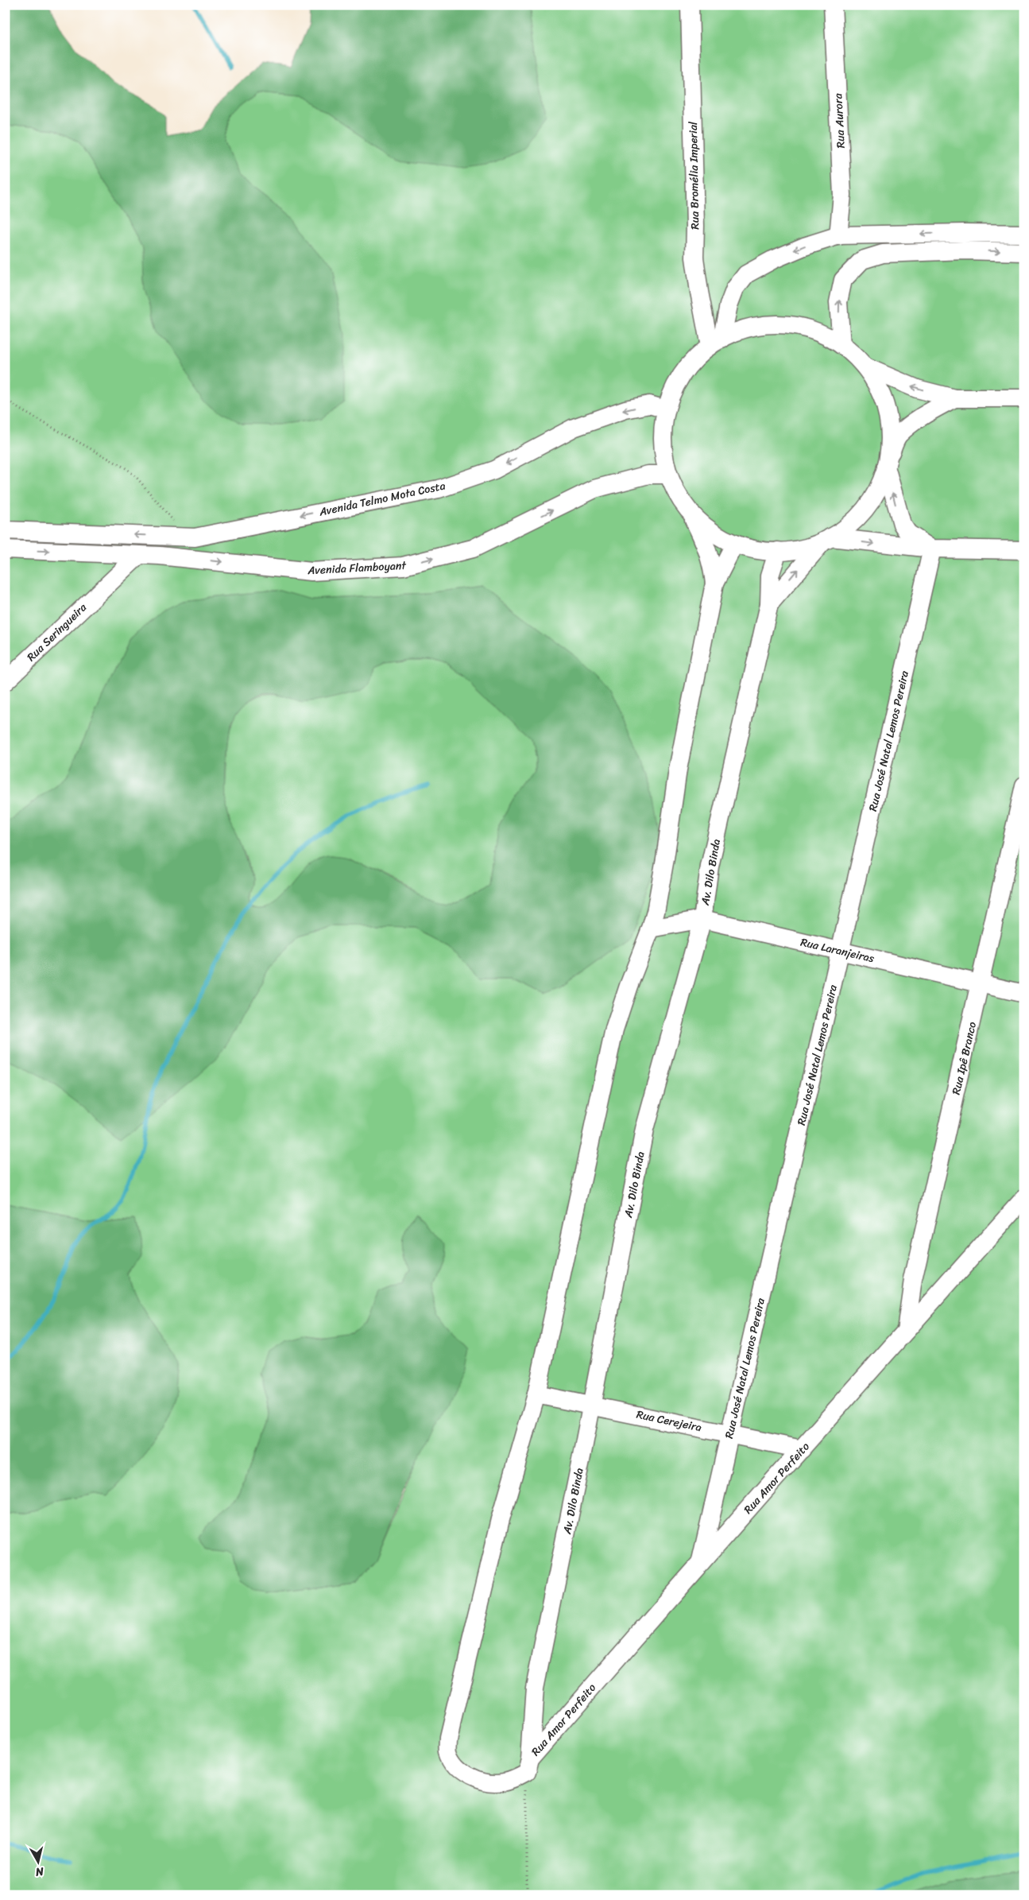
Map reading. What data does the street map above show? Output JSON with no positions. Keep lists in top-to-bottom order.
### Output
{
  "streets": {
    "street": [
      "Rua Aurora",
      "Rua Bromélia Imperial",
      "Avenida Telmo Mota Costa",
      "Avenida Flamboyant",
      "Rua Seringueira",
      "Rua José Natal Lemos Pereira",
      "Av. Dilo Binda",
      "Rua Laranjeiras",
      "Rua Ipê Branco",
      "Rua Cerejeira",
      "Rua Amor Perfeito"
    ]
  },
  "crossings": [
    ["Avenida Flamboyant", "Rua Seringueira"],
    ["Rua José Natal Lemos Pereira", "Rua Laranjeiras"],
    ["Rua José Natal Lemos Pereira", "Rua Cerejeira"],
    ["Rua José Natal Lemos Pereira", "Rua Amor Perfeito"],
    ["Av. Dilo Binda", "Rua Laranjeiras"],
    ["Av. Dilo Binda", "Rua Cerejeira"],
    ["Av. Dilo Binda", "Rua Amor Perfeito"],
    ["Rua Laranjeiras", "Rua Ipê Branco"],
    ["Rua Ipê Branco", "Rua Amor Perfeito"],
    ["Rua Cerejeira", "Rua Amor Perfeito"]
  ],
  "one_way": ["Avenida Telmo Mota Costa", "Avenida Flamboyant"],
  "north": "bottom"
}
